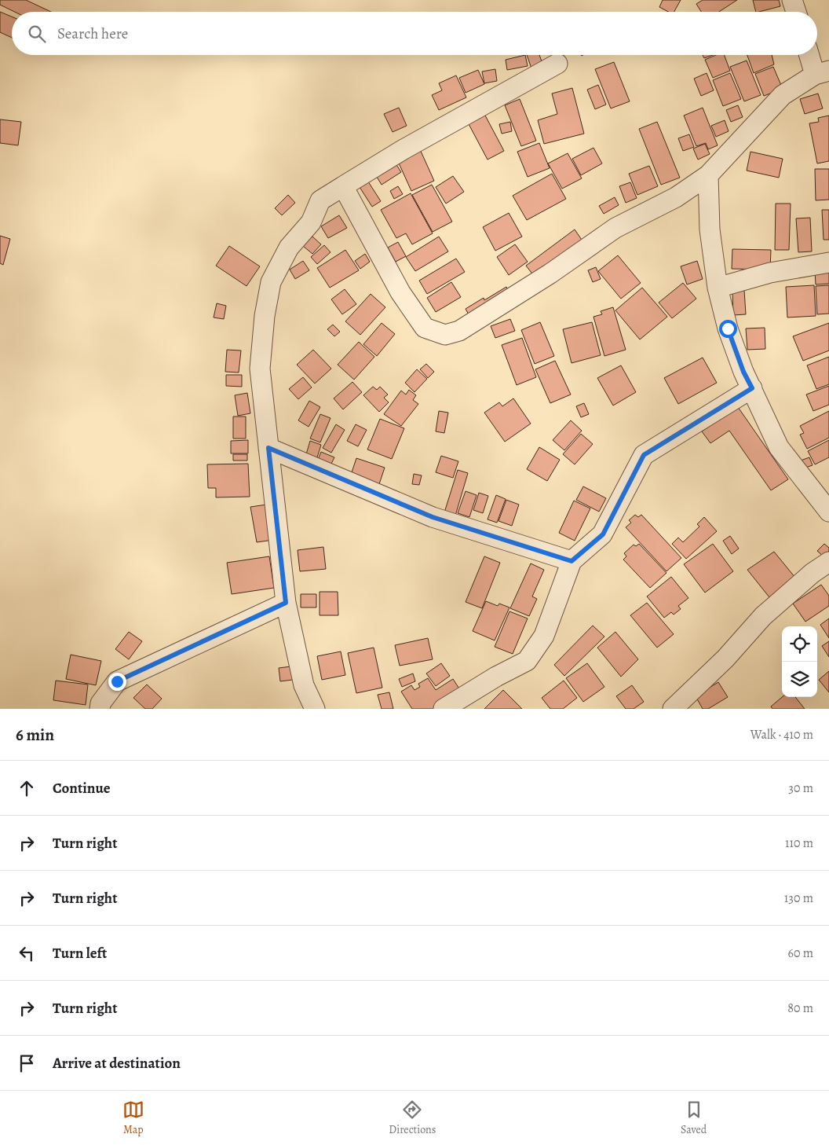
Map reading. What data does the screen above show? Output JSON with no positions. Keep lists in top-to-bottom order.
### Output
{
  "page": {
    "search": "Search here",
    "heading": ["6 min", "Walk · 410 m"],
    "list": [
      ["Continue", "30 m"],
      ["Turn right", "110 m"],
      ["Turn right", "130 m"],
      ["Turn left", "60 m"],
      ["Turn right", "80 m"],
      "Arrive at destination"
    ],
    "nav": ["Map", "Directions", "Saved"]
  }
}
